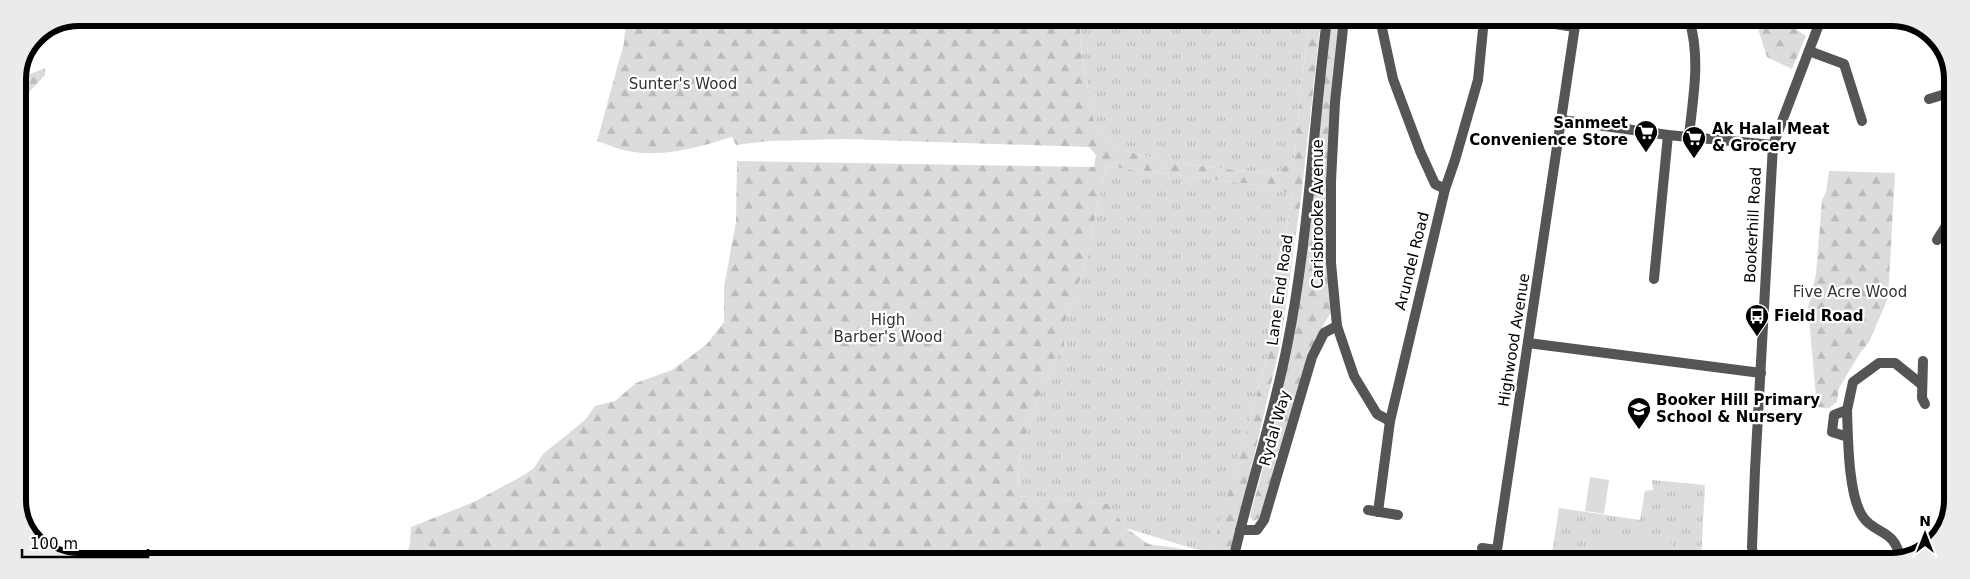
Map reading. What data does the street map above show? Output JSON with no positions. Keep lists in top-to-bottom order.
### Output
{
  "streets": {
    "street": [
      "Carisbrooke Avenue",
      "Bookerhill Road",
      "Arundel Road",
      "Lane End Road",
      "Highwood Avenue",
      "Rydal Way"
    ]
  },
  "crossings": [
    ["Carisbrooke Avenue", "Arundel Road"],
    ["Carisbrooke Avenue", "Rydal Way"],
    ["Lane End Road", "Rydal Way"]
  ],
  "parks": ["Sunter's Wood", "Five Acre Wood", "High Barber's Wood"],
  "places": {
    "supermarket": ["Sanmeet Convenience Store", "Ak Halal Meat & Grocery"],
    "bus stop": ["Field Road"],
    "school or university": ["Booker Hill Primary School & Nursery"]
  },
  "scale_bar": "100 m",
  "north": "top"
}
